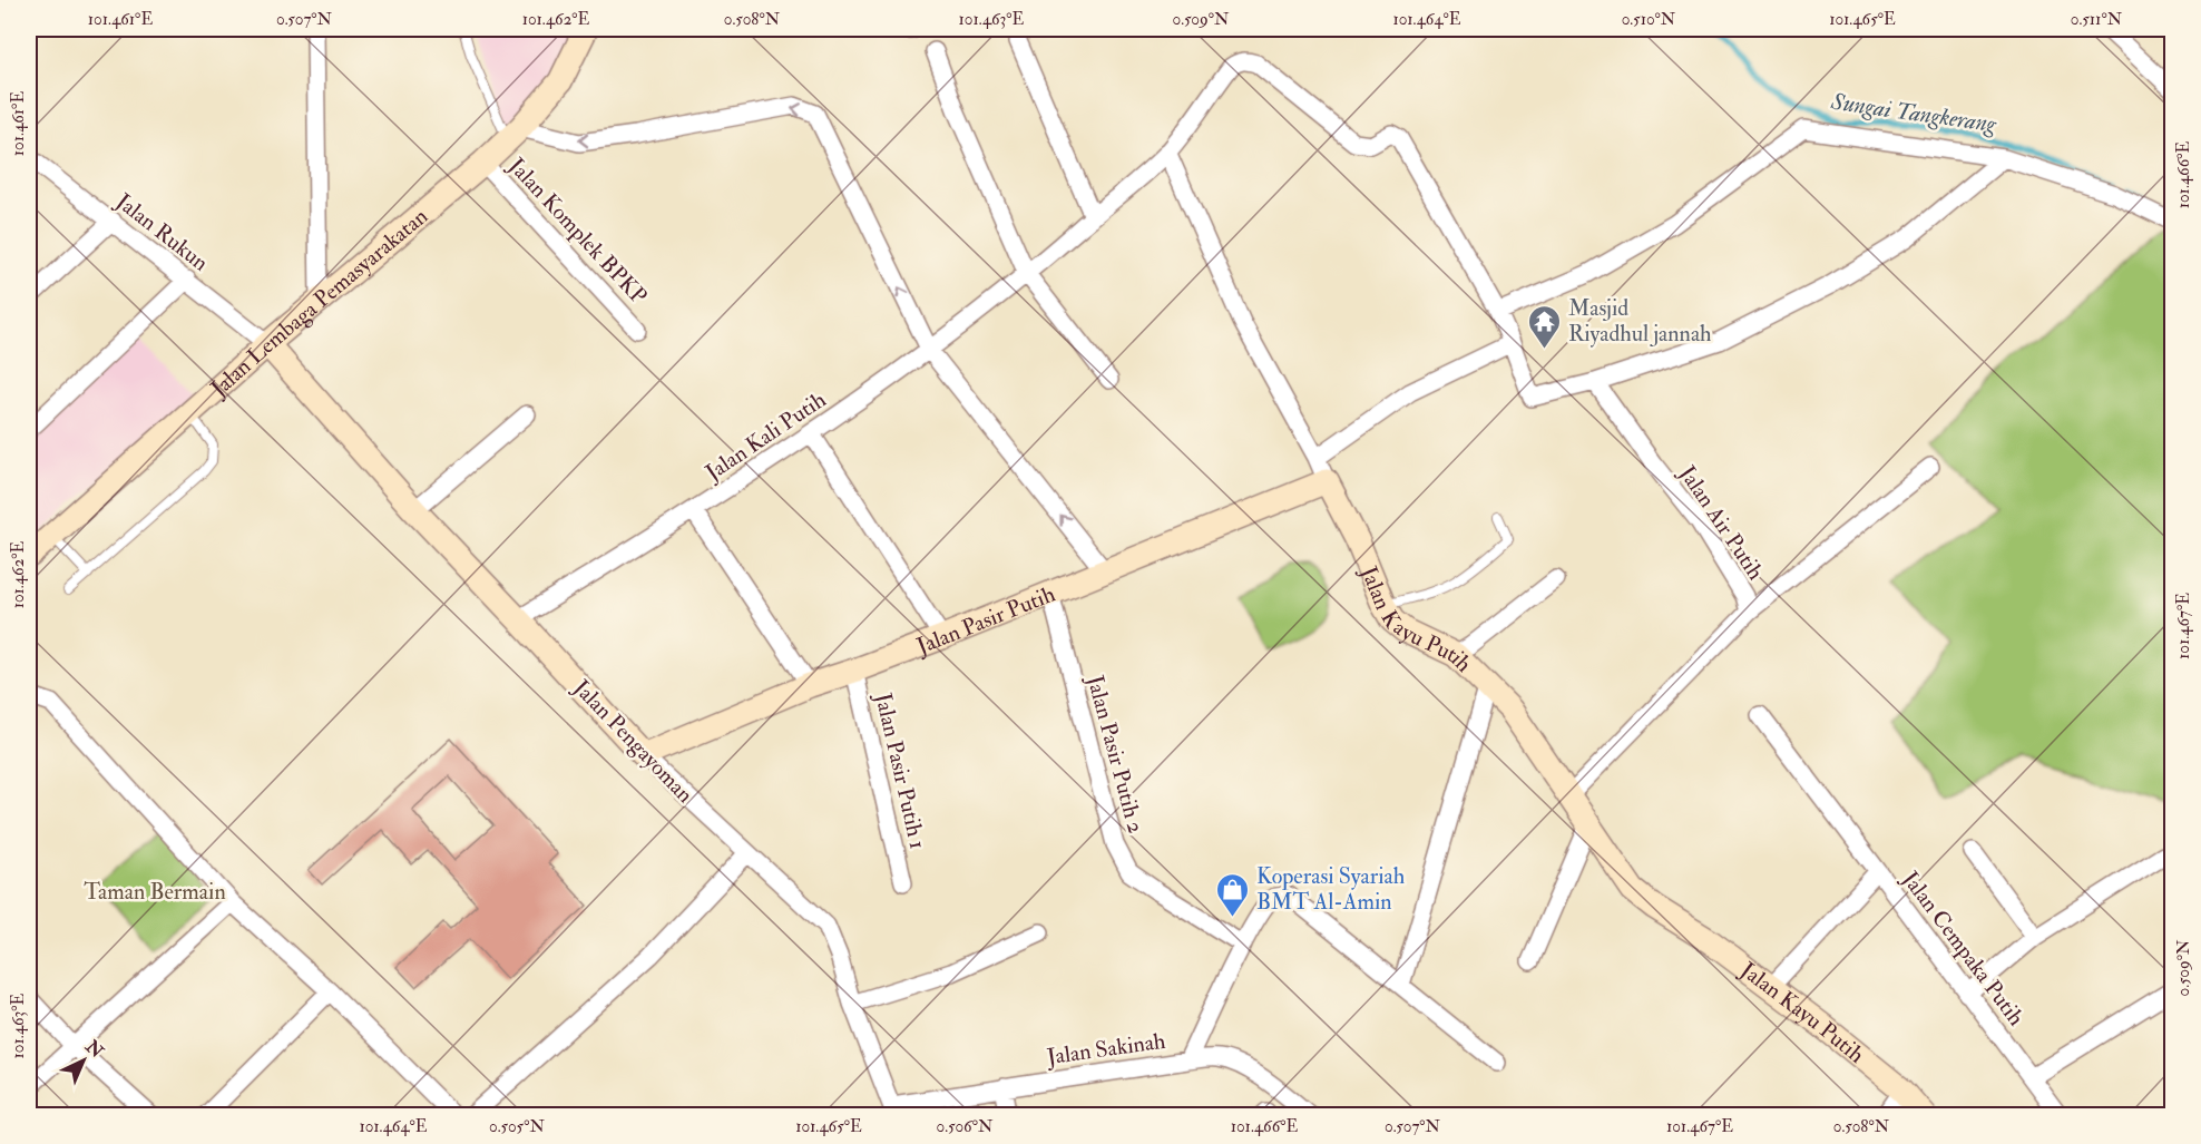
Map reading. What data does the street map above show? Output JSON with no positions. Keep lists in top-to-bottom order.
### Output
{
  "streets": {
    "street": [
      "Jalan Komplek BPKP",
      "Jalan Rukun",
      "Jalan Lembaga Pemasyarakatan",
      "Jalan Kali Putih",
      "Jalan Air Putih",
      "Jalan Kayu Putih",
      "Jalan Pasir Putih",
      "Jalan Pengayoman",
      "Jalan Pasir Putih 2",
      "Jalan Pasir Putih 1",
      "Jalan Cempaka Putih",
      "Jalan Sakinah"
    ]
  },
  "crossings": [
    ["Jalan Komplek BPKP", "Jalan Lembaga Pemasyarakatan"],
    ["Jalan Rukun", "Jalan Lembaga Pemasyarakatan"],
    ["Jalan Rukun", "Jalan Pengayoman"],
    ["Jalan Lembaga Pemasyarakatan", "Jalan Pengayoman"],
    ["Jalan Kali Putih", "Jalan Pengayoman"],
    ["Jalan Air Putih", "Jalan Kayu Putih"],
    ["Jalan Kayu Putih", "Jalan Pasir Putih"],
    ["Jalan Kayu Putih", "Jalan Cempaka Putih"],
    ["Jalan Pasir Putih", "Jalan Pengayoman"],
    ["Jalan Pasir Putih", "Jalan Pasir Putih 2"],
    ["Jalan Pasir Putih", "Jalan Pasir Putih 1"],
    ["Jalan Pengayoman", "Jalan Sakinah"]
  ],
  "water": ["Sungai Tangkerang"],
  "parks": ["Taman Bermain"],
  "places": {
    "temple": ["Masjid Riyadhul jannah"],
    "shop": ["Koperasi Syariah BMT Al-Amin"]
  },
  "north": "top right",
  "coordinates": [
    "101.461°E",
    "0.507°N",
    "101.462°E",
    "0.508°N",
    "101.463°E",
    "0.509°N",
    "101.464°E",
    "0.510°N",
    "101.465°E",
    "0.511°N",
    "101.466°E",
    "101.467°E",
    "0.505°N",
    "0.506°N"
  ]
}
